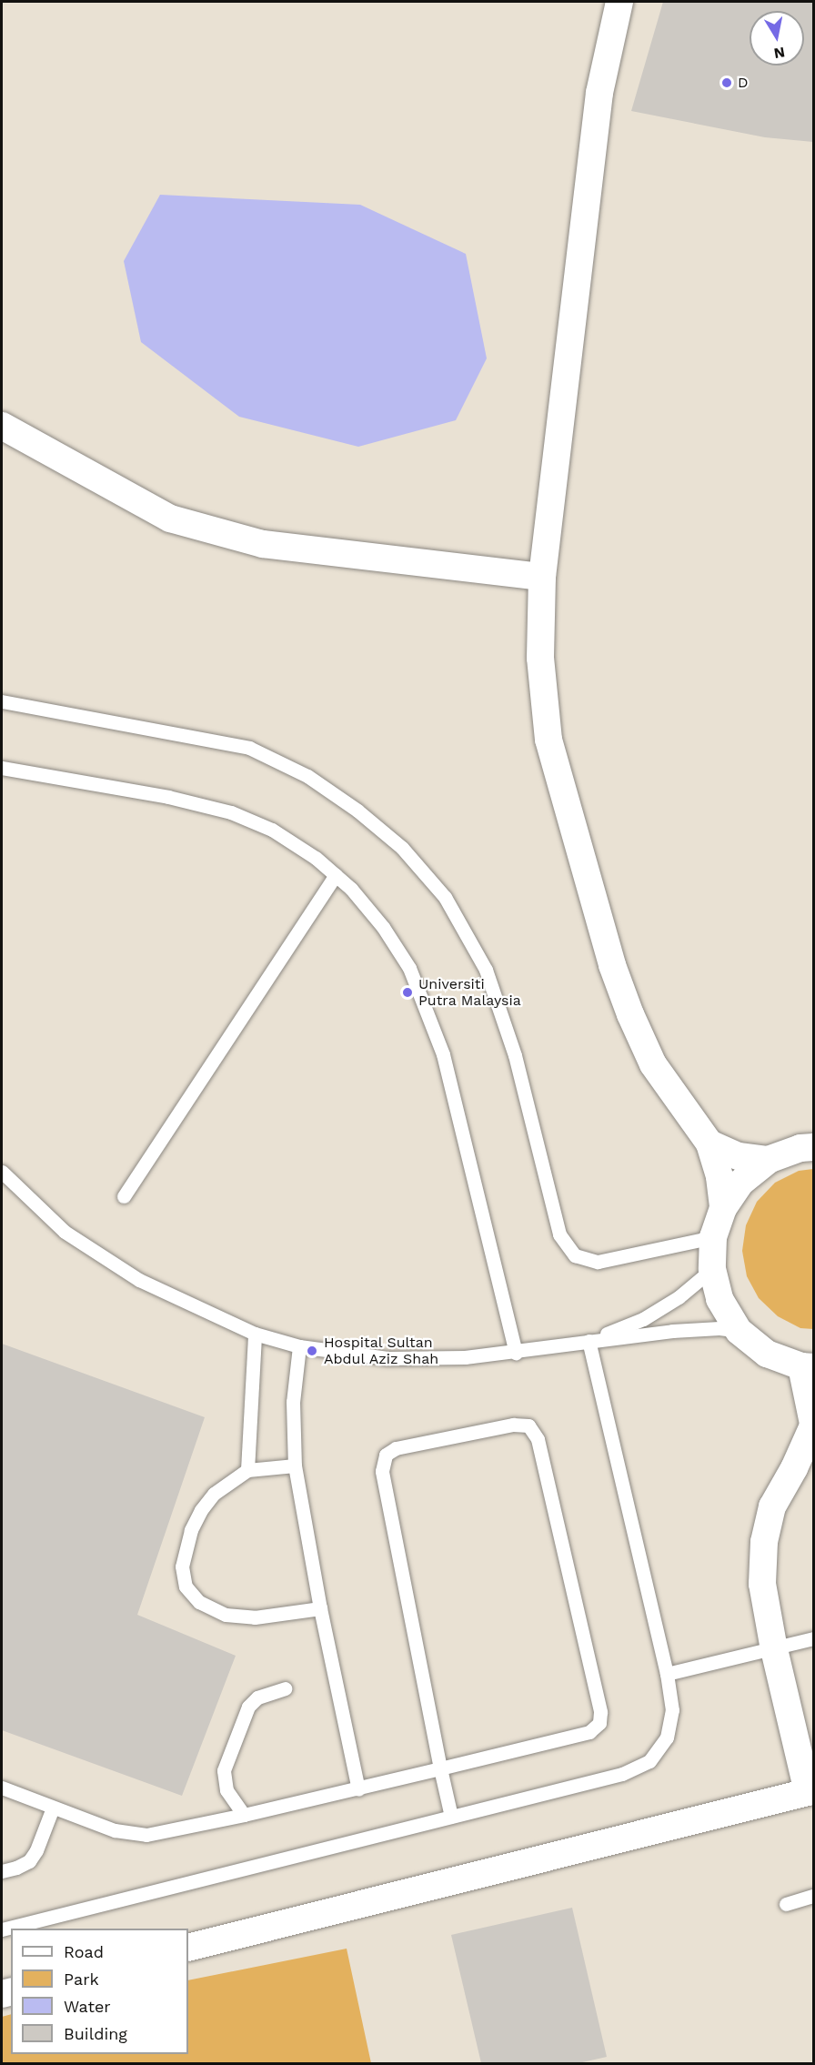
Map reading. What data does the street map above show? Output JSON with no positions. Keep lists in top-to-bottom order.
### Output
{
  "places": ["D", "Universiti Putra Malaysia", "Hospital Sultan Abdul Aziz Shah"],
  "legend": [
    "Road",
    "Park",
    "Water",
    "Building"
  ],
  "north": "bottom"
}
